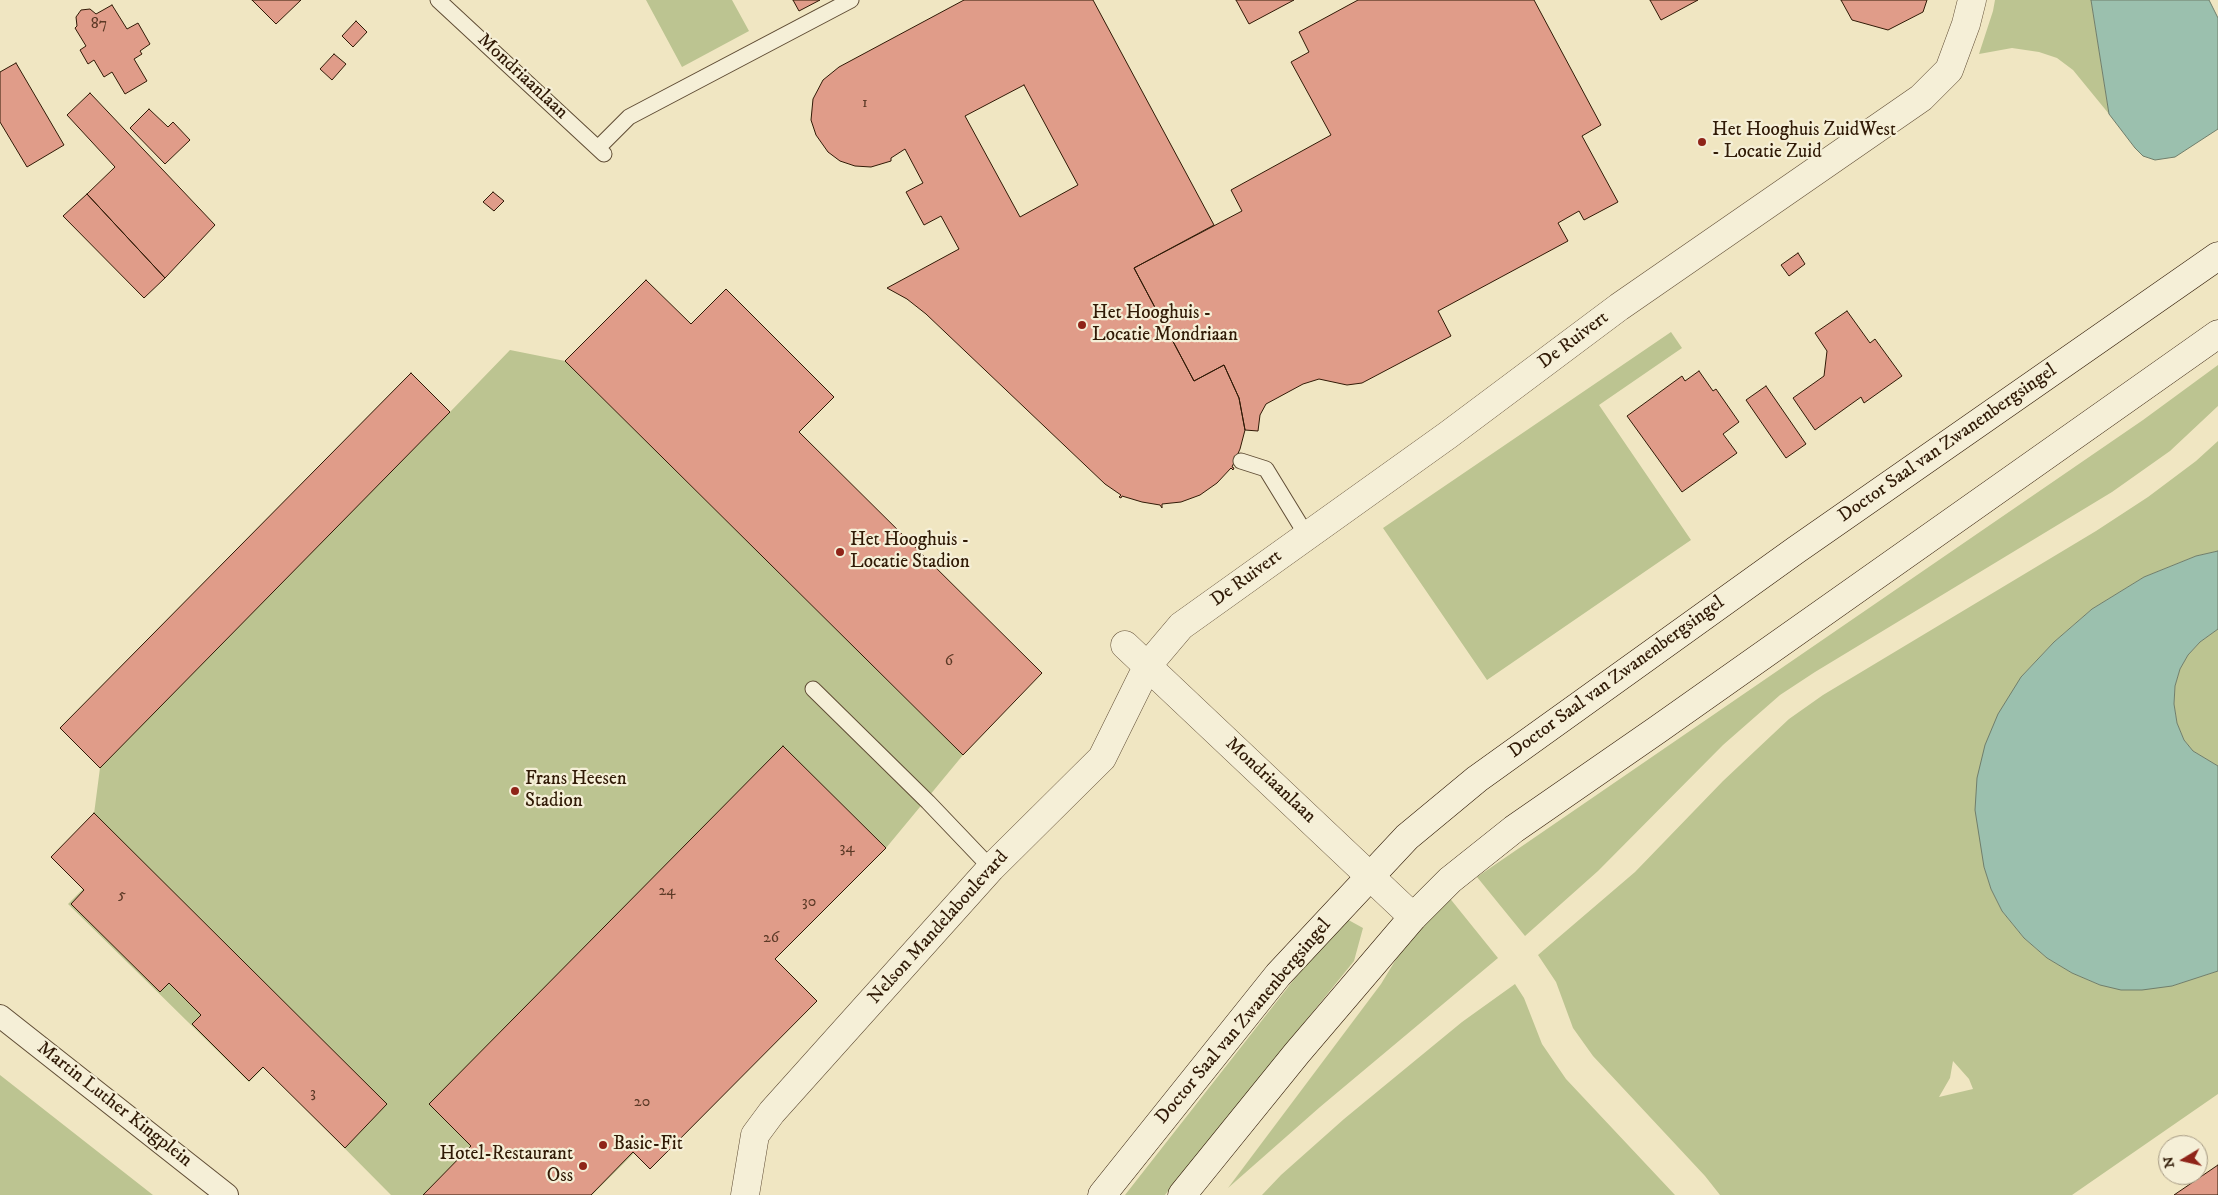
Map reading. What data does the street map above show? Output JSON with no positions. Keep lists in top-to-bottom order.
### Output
{
  "streets": {
    "main road": [
      "Mondriaanlaan",
      "De Ruivert",
      "Doctor Saal van Zwanenbergsingel",
      "Nelson Mandelaboulevard"
    ],
    "street": ["Martin Luther Kingplein"]
  },
  "crossings": [
    ["Mondriaanlaan", "De Ruivert"],
    ["Mondriaanlaan", "Doctor Saal van Zwanenbergsingel"],
    ["Mondriaanlaan", "Nelson Mandelaboulevard"],
    ["De Ruivert", "Nelson Mandelaboulevard"]
  ],
  "places": [
    "Het Hooghuis ZuidWest - Locatie Zuid",
    "Het Hooghuis - Locatie Mondriaan",
    "Het Hooghuis - Locatie Stadion",
    "Frans Heesen Stadion",
    "Basic-Fit",
    "Hotel-Restaurant Oss"
  ],
  "house_numbers": [
    "87",
    "1",
    "6",
    "34",
    "24",
    "5",
    "30",
    "26",
    "3",
    "20"
  ],
  "north": "left"
}
